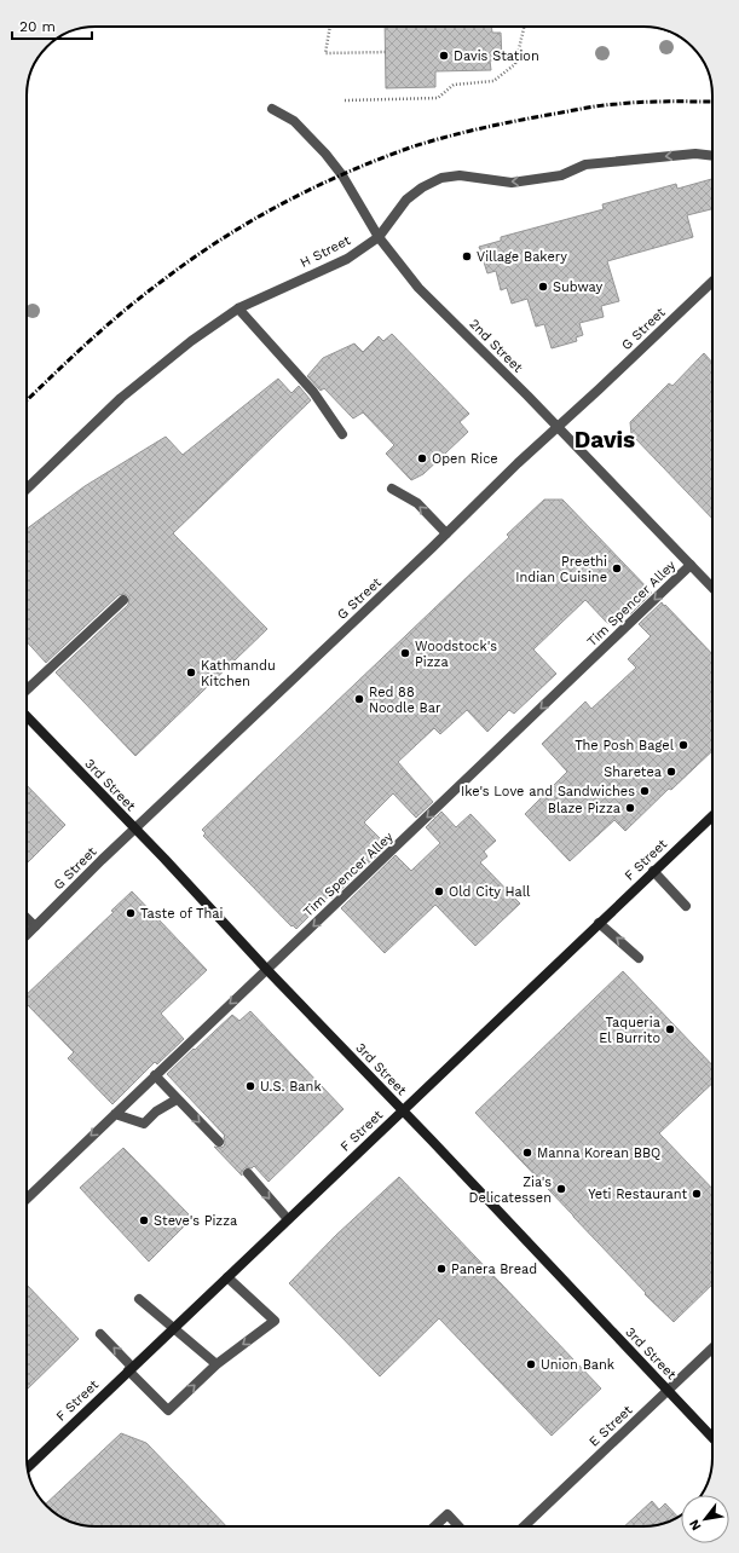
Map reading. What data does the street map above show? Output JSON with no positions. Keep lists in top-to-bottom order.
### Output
{
  "streets": {
    "street": [
      "H Street",
      "G Street",
      "2nd Street",
      "Tim Spencer Alley",
      "3rd Street",
      "F Street",
      "E Street"
    ]
  },
  "crossings": [
    ["H Street", "2nd Street"],
    ["G Street", "2nd Street"],
    ["G Street", "3rd Street"],
    ["2nd Street", "Tim Spencer Alley"],
    ["Tim Spencer Alley", "3rd Street"],
    ["3rd Street", "F Street"],
    ["3rd Street", "E Street"]
  ],
  "one_way": ["H Street", "Tim Spencer Alley"],
  "districts": ["Davis"],
  "places": [
    "Davis Station",
    "Village Bakery",
    "Subway",
    "Open Rice",
    "Preethi Indian Cuisine",
    "Woodstock's Pizza",
    "Kathmandu Kitchen",
    "Red 88 Noodle Bar",
    "The Posh Bagel",
    "Sharetea",
    "Ike's Love and Sandwiches",
    "Blaze Pizza",
    "Old City Hall",
    "Taste of Thai",
    "Taqueria El Burrito",
    "U.S. Bank",
    "Manna Korean BBQ",
    "Zia's Delicatessen",
    "Yeti Restaurant",
    "Steve's Pizza",
    "Panera Bread",
    "Union Bank"
  ],
  "scale_bar": "20 m",
  "north": "bottom left"
}
